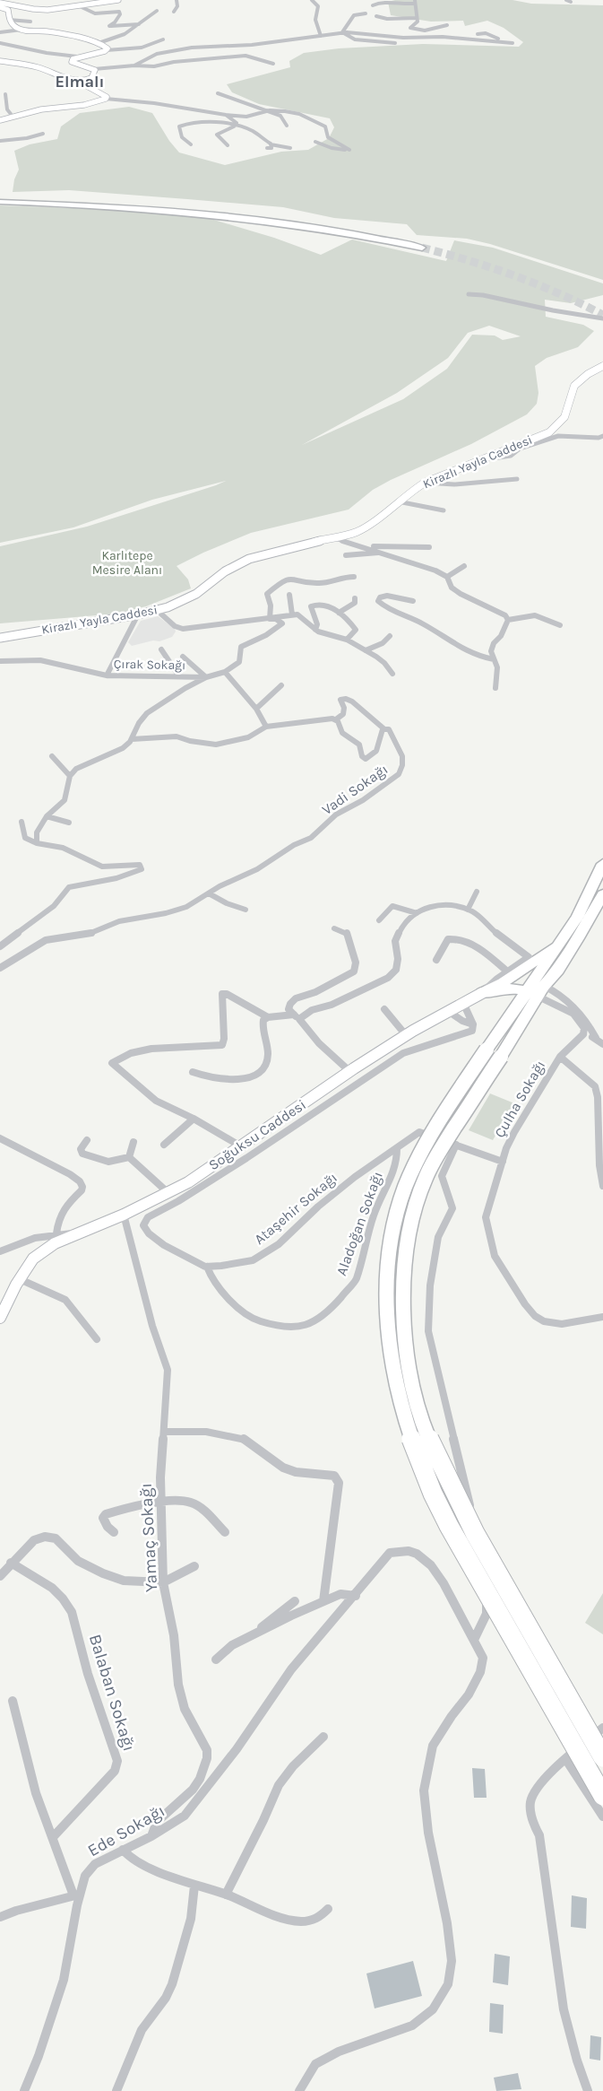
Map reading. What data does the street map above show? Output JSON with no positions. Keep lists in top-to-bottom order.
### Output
{
  "streets": {
    "main road": ["Kirazlı Yayla Caddesi", "Soğuksu Caddesi"],
    "street": [
      "Çırak Sokağı",
      "Vadi Sokağı",
      "Çulha Sokağı",
      "Ataşehir Sokağı",
      "Aladoğan Sokağı",
      "Yamaç Sokağı",
      "Balaban Sokağı",
      "Ede Sokağı"
    ]
  },
  "crossings": [
    ["Kirazlı Yayla Caddesi", "Çırak Sokağı"],
    ["Çulha Sokağı", "Ataşehir Sokağı"],
    ["Soğuksu Caddesi", "Yamaç Sokağı"],
    ["Ataşehir Sokağı", "Aladoğan Sokağı"],
    ["Yamaç Sokağı", "Ede Sokağı"]
  ],
  "districts": ["Elmalı"],
  "parks": ["Karlıtepe Mesire Alanı"]
}
